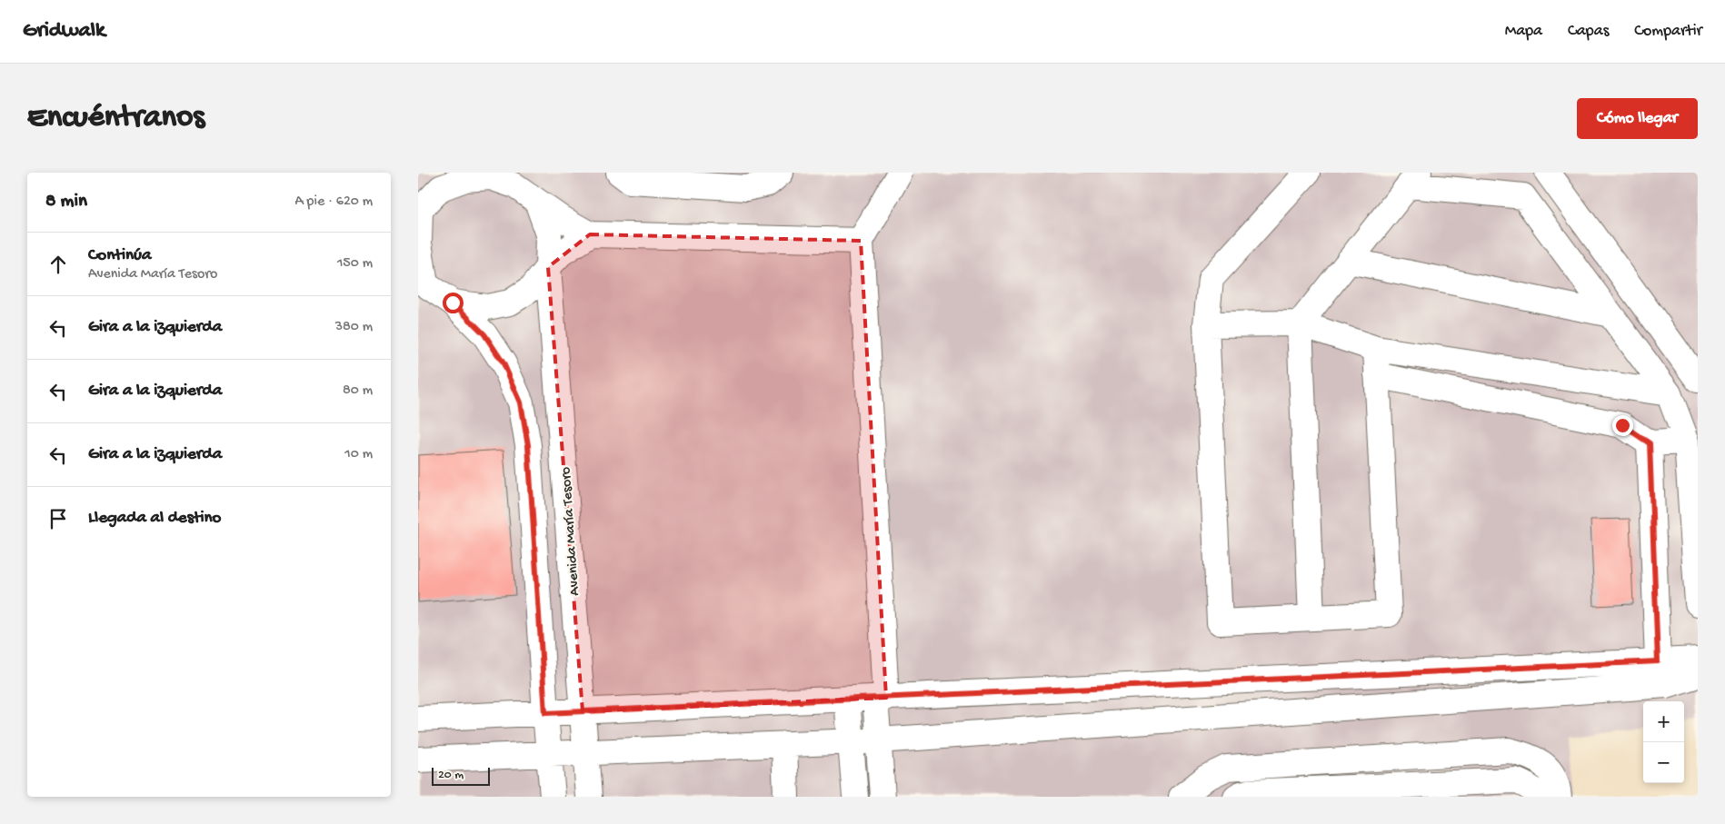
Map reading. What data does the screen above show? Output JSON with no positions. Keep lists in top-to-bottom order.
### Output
{
  "streets": {
    "street": ["Avenida María Tesoro"]
  },
  "scale_bar": "20 m",
  "page": {
    "header": "Gridwalk",
    "nav": ["Mapa", "Capas", "Compartir"],
    "buttons": "Cómo llegar",
    "title": "Encuéntranos",
    "heading": ["8 min", "A pie · 620 m"],
    "list": [
      ["Continúa", "Avenida María Tesoro", "150 m"],
      ["Gira a la izquierda", "380 m"],
      ["Gira a la izquierda", "80 m"],
      ["Gira a la izquierda", "10 m"],
      "Llegada al destino"
    ],
    "map_buttons": ["+", "−"],
    "scale": "20 m"
  }
}
